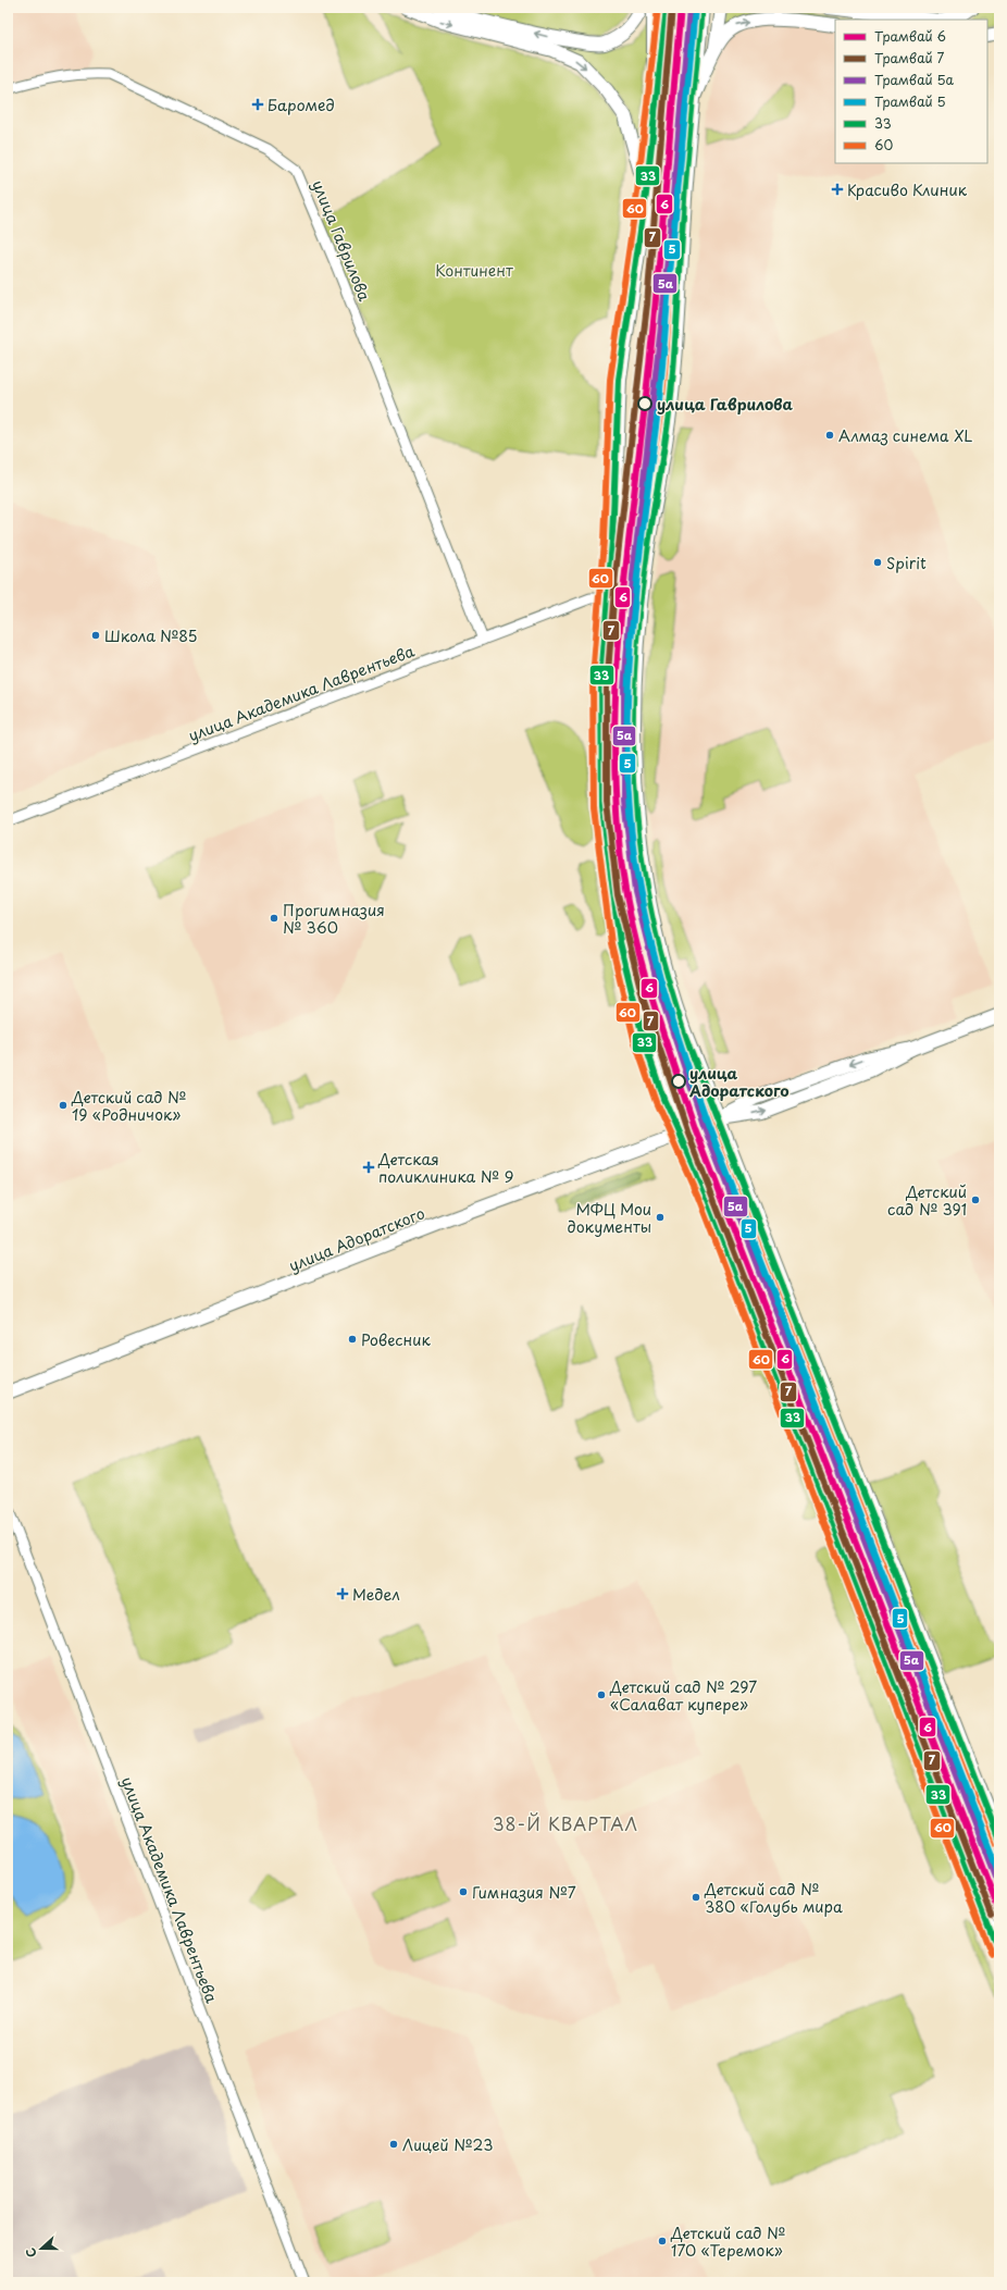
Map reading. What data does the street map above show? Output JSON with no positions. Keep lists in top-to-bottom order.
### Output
{
  "streets": {
    "main road": ["улица Адоратского"],
    "street": ["улица Гаврилова", "улица Академика Лаврентьева"]
  },
  "crossings": [
    ["улица Гаврилова", "улица Академика Лаврентьева"]
  ],
  "districts": ["38-Й КВАРТАЛ"],
  "parks": ["Континент"],
  "places": {
    "health": [
      "Баромед",
      "Красиво Клиник",
      "Детская поликлиника № 9",
      "Медел"
    ],
    "other": [
      "улица Гаврилова",
      "Алмаз синема XL",
      "Spirit",
      "Школа №85",
      "Прогимназия № 360",
      "улица Адоратского",
      "Детский сад № 19 «Родничок»",
      "Детский сад № 391",
      "МФЦ Мои документы",
      "Ровесник",
      "Детский сад № 297 «Салават купере»",
      "Гимназия №7",
      "Детский сад № 380 «Голубь мира",
      "Лицей №23",
      "Детский сад № 170 «Теремок»"
    ]
  },
  "lines": [
    "tram line 6",
    "tram line 7",
    "transit line 33",
    "transit line 60",
    "tram line 5а",
    "tram line 5"
  ],
  "legend": [
    "Трамвай 6",
    "Трамвай 7",
    "Трамвай 5а",
    "Трамвай 5",
    "33",
    "60"
  ],
  "north": "left"
}
